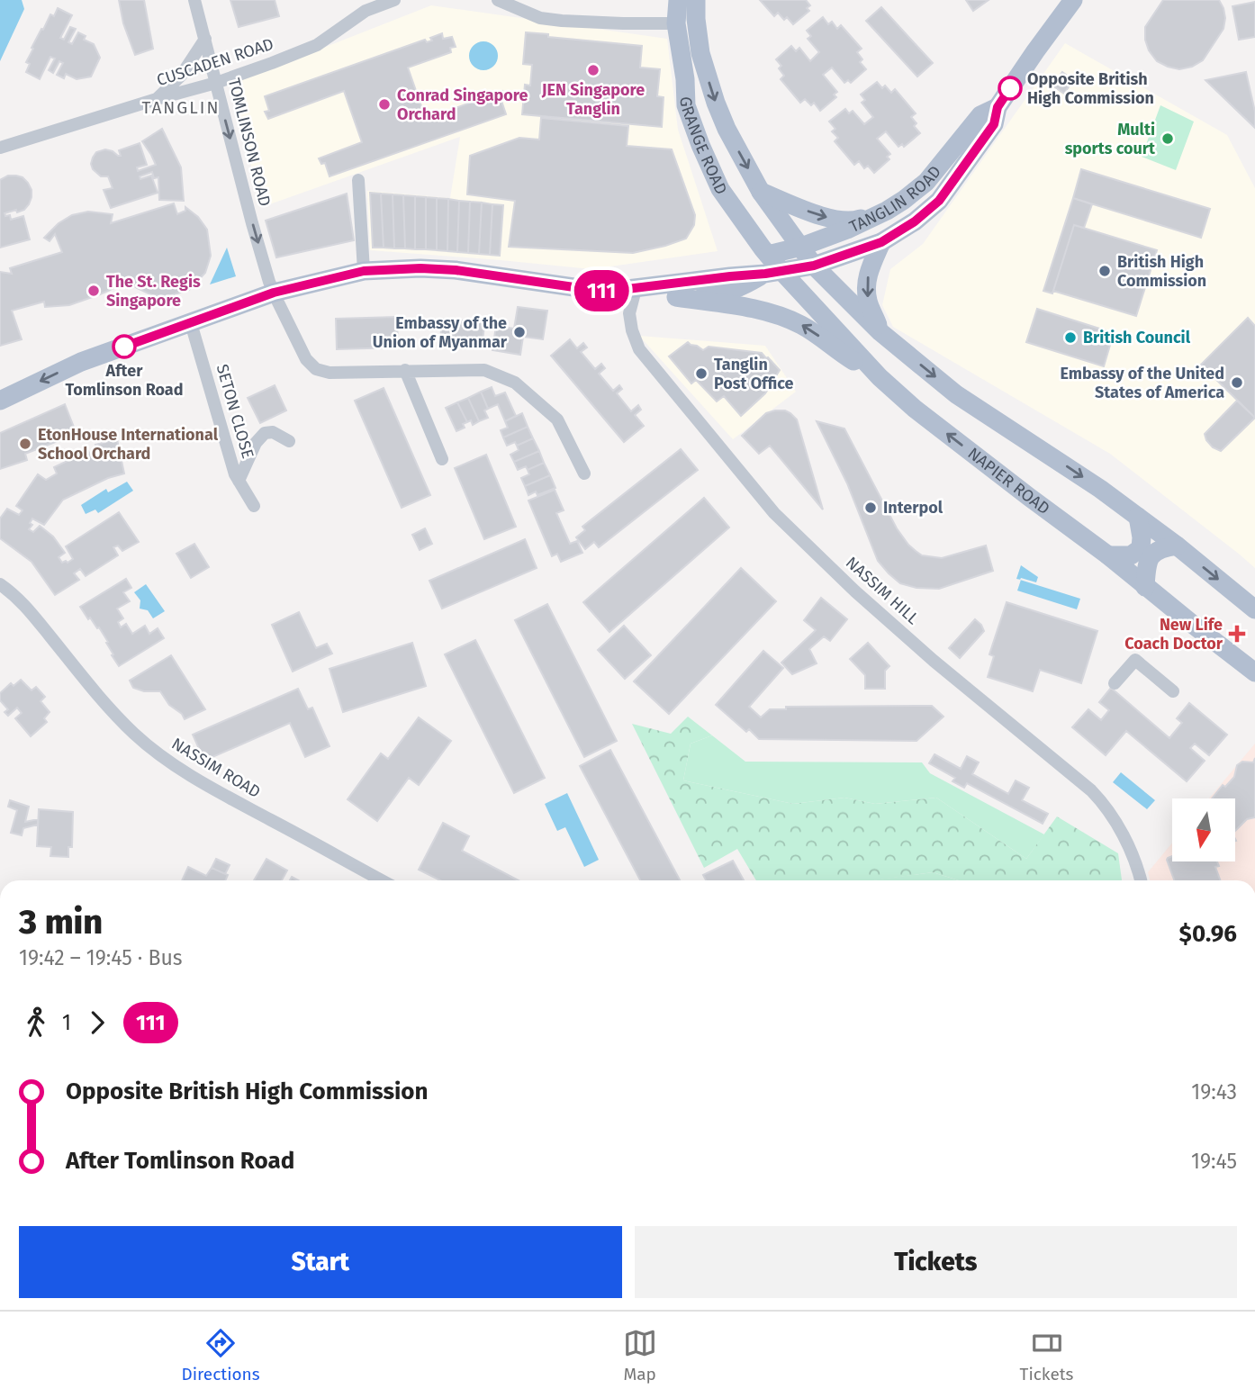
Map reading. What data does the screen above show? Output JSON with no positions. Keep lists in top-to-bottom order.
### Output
{
  "streets": {
    "main road": ["GRANGE ROAD", "TANGLIN ROAD", "NAPIER ROAD"],
    "street": [
      "CUSCADEN ROAD",
      "TOMLINSON ROAD",
      "SETON CLOSE",
      "NASSIM HILL",
      "NASSIM ROAD"
    ]
  },
  "crossings": [
    ["CUSCADEN ROAD", "TOMLINSON ROAD"],
    ["TOMLINSON ROAD", "TANGLIN ROAD"],
    ["GRANGE ROAD", "TANGLIN ROAD"],
    ["GRANGE ROAD", "NAPIER ROAD"],
    ["TANGLIN ROAD", "SETON CLOSE"],
    ["TANGLIN ROAD", "NAPIER ROAD"]
  ],
  "districts": ["TANGLIN"],
  "places": {
    "other": [
      "JEN Singapore Tanglin",
      "Opposite British High Commission",
      "Conrad Singapore Orchard",
      "Multi sports court",
      "British High Commission",
      "The St. Regis Singapore",
      "Embassy of the Union of Myanmar",
      "British Council",
      "After Tomlinson Road",
      "Tanglin Post Office",
      "Embassy of the United States of America",
      "EtonHouse International School Orchard",
      "Interpol"
    ],
    "health": ["New Life Coach Doctor"]
  },
  "lines": ["bus line 111"],
  "north": "bottom",
  "page": {
    "on_map": "111",
    "heading": ["3 min", "19:42 – 19:45 · Bus", "$0.96"],
    "legs": ["1", "111"],
    "list": [
      {
        "name": "Opposite British High Commission",
        "value": "19:43"
      },
      {
        "name": "After Tomlinson Road",
        "value": "19:45"
      }
    ],
    "buttons": ["Start", "Tickets"],
    "tabs": ["Directions", "Map", "Tickets"]
  }
}
